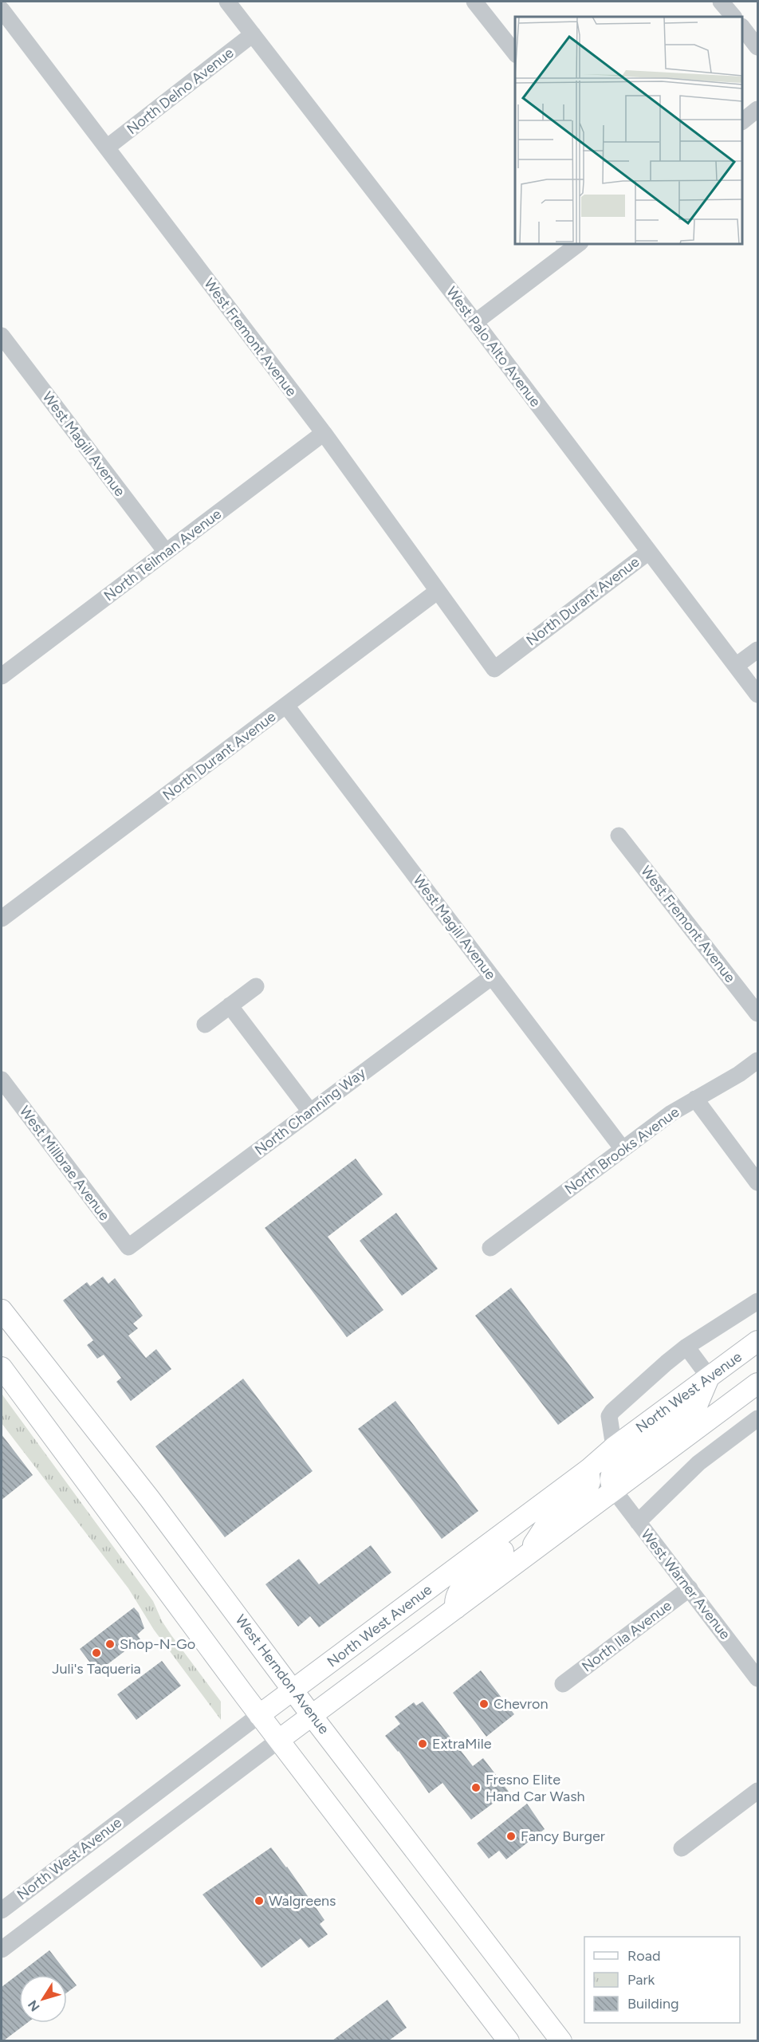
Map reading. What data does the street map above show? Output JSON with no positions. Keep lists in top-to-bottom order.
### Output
{
  "streets": {
    "main road": ["North West Avenue", "West Herndon Avenue"],
    "street": [
      "North Delno Avenue",
      "West Fremont Avenue",
      "West Palo Alto Avenue",
      "West Magill Avenue",
      "North Teilman Avenue",
      "North Durant Avenue",
      "North Channing Way",
      "North Brooks Avenue",
      "West Millbrae Avenue",
      "West Warner Avenue",
      "North Ila Avenue"
    ]
  },
  "crossings": [
    ["North Delno Avenue", "West Fremont Avenue"],
    ["North Delno Avenue", "West Palo Alto Avenue"],
    ["West Fremont Avenue", "North Teilman Avenue"],
    ["West Fremont Avenue", "North Durant Avenue"],
    ["West Palo Alto Avenue", "North Durant Avenue"],
    ["West Magill Avenue", "North Teilman Avenue"],
    ["West Magill Avenue", "North Durant Avenue"],
    ["West Magill Avenue", "North Channing Way"],
    ["West Magill Avenue", "North Brooks Avenue"],
    ["North Channing Way", "West Millbrae Avenue"],
    ["North West Avenue", "West Herndon Avenue"],
    ["West Warner Avenue", "North Ila Avenue"]
  ],
  "places": [
    "Shop-N-Go",
    "Juli's Taqueria",
    "Chevron",
    "ExtraMile",
    "Fresno Elite Hand Car Wash",
    "Fancy Burger",
    "Walgreens"
  ],
  "legend": ["Road", "Park", "Building"],
  "north": "bottom left"
}
